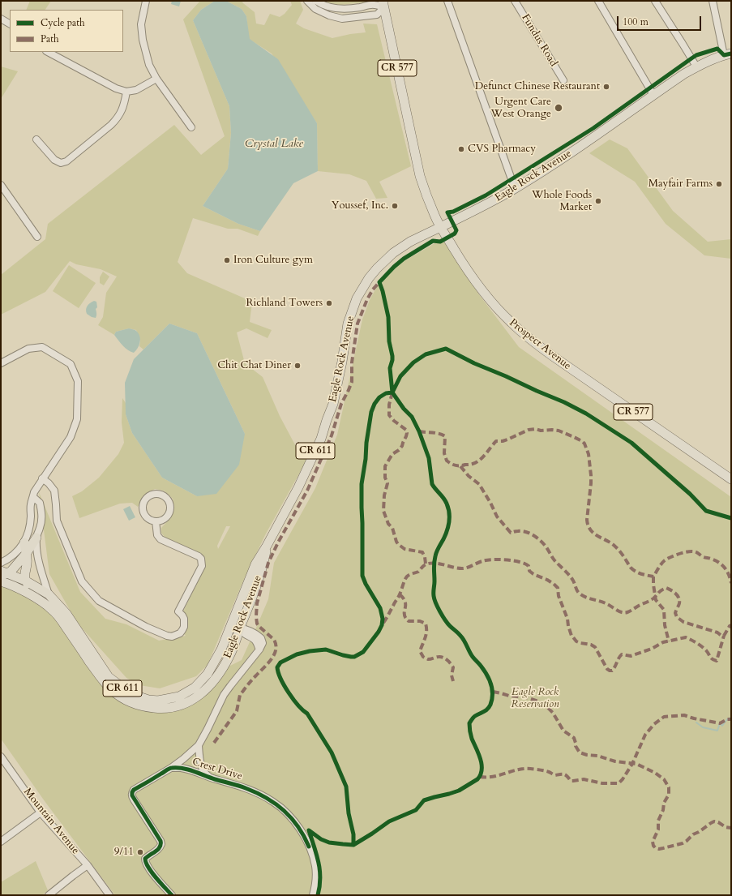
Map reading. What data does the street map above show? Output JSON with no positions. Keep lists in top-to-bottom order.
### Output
{
  "streets": {
    "main road": [
      "CR 577",
      "Eagle Rock Avenue",
      "Prospect Avenue",
      "CR 611"
    ],
    "street": ["Fundus Road", "Crest Drive", "Mountain Avenue"]
  },
  "crossings": [
    ["Eagle Rock Avenue", "Prospect Avenue"],
    ["Eagle Rock Avenue", "Crest Drive"]
  ],
  "water": ["Crystal Lake"],
  "parks": ["Eagle Rock Reservation"],
  "places": [
    "Defunct Chinese Restaurant",
    "Urgent Care West Orange",
    "CVS Pharmacy",
    "Mayfair Farms",
    "Whole Foods Market",
    "Youssef, Inc.",
    "Iron Culture gym",
    "Richland Towers",
    "Chit Chat Diner",
    "9/11"
  ],
  "legend": ["Cycle path", "Path"],
  "scale_bar": "100 m"
}
